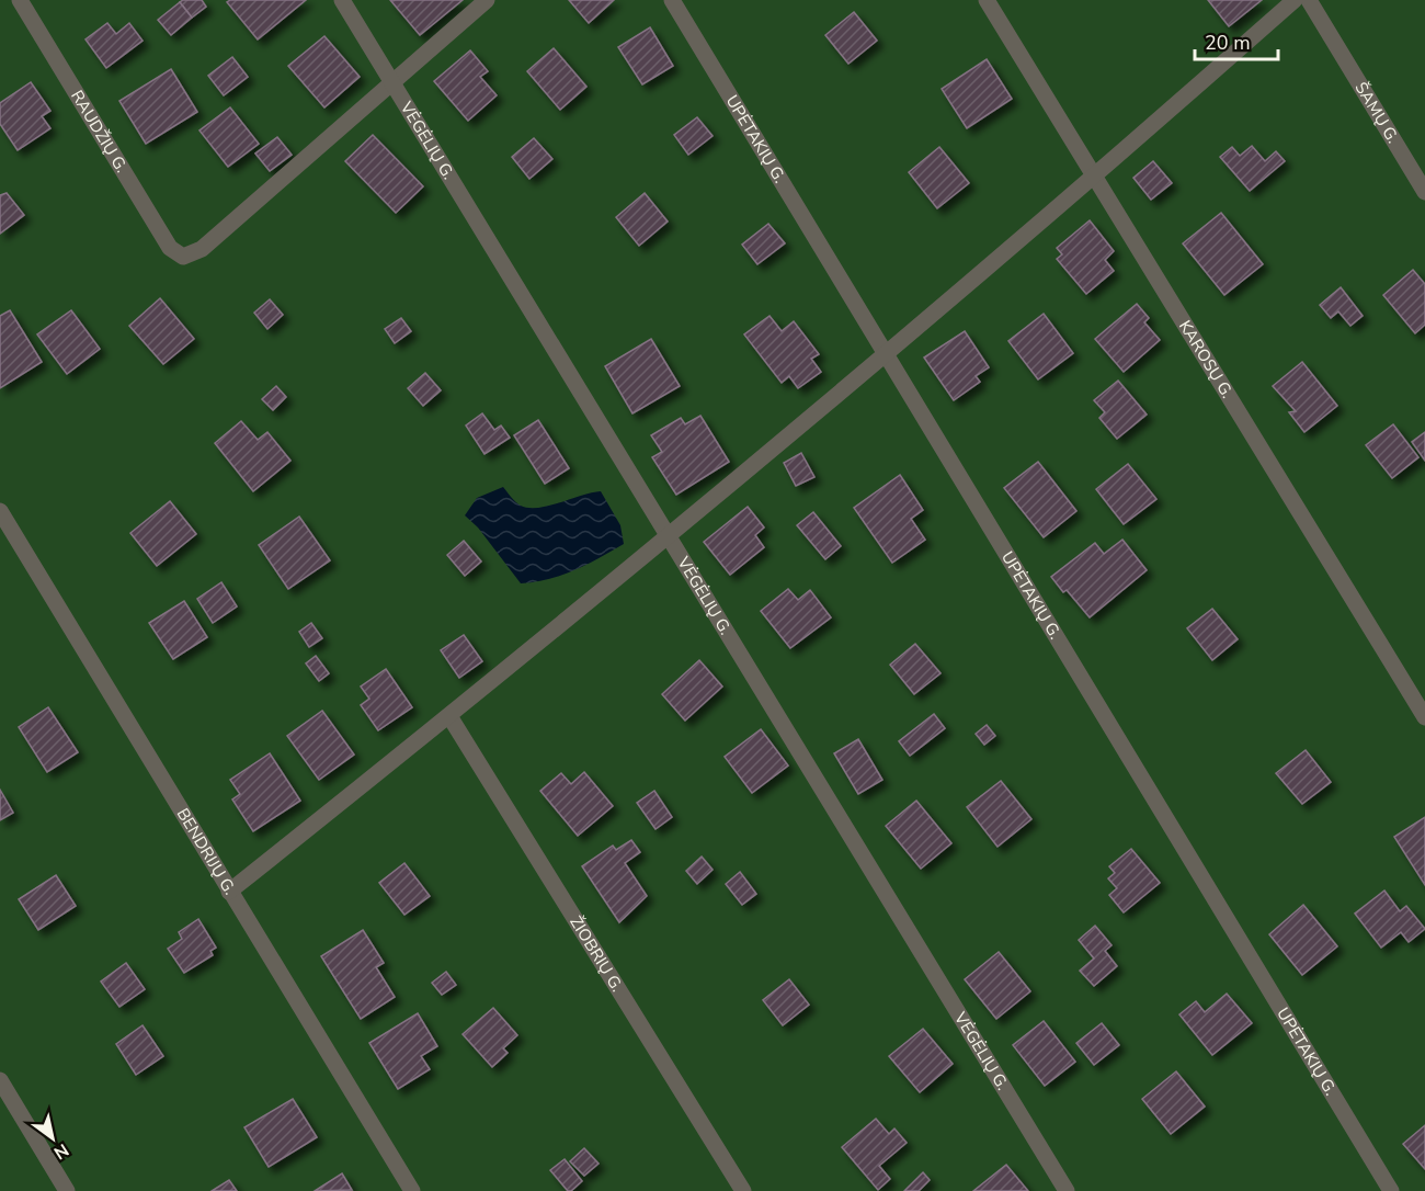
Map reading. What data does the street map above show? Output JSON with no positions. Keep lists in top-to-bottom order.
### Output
{
  "streets": {
    "street": [
      "ŠAMŲ G.",
      "RAUDŽIŲ G.",
      "UPĖTAKIŲ G.",
      "VĖGĖLIŲ G.",
      "KAROSŲ G.",
      "BENDRIJŲ G.",
      "ŽIOBRIŲ G."
    ]
  },
  "crossings": [
    ["RAUDŽIŲ G.", "VĖGĖLIŲ G."]
  ],
  "scale_bar": "20 m",
  "north": "bottom right"
}
